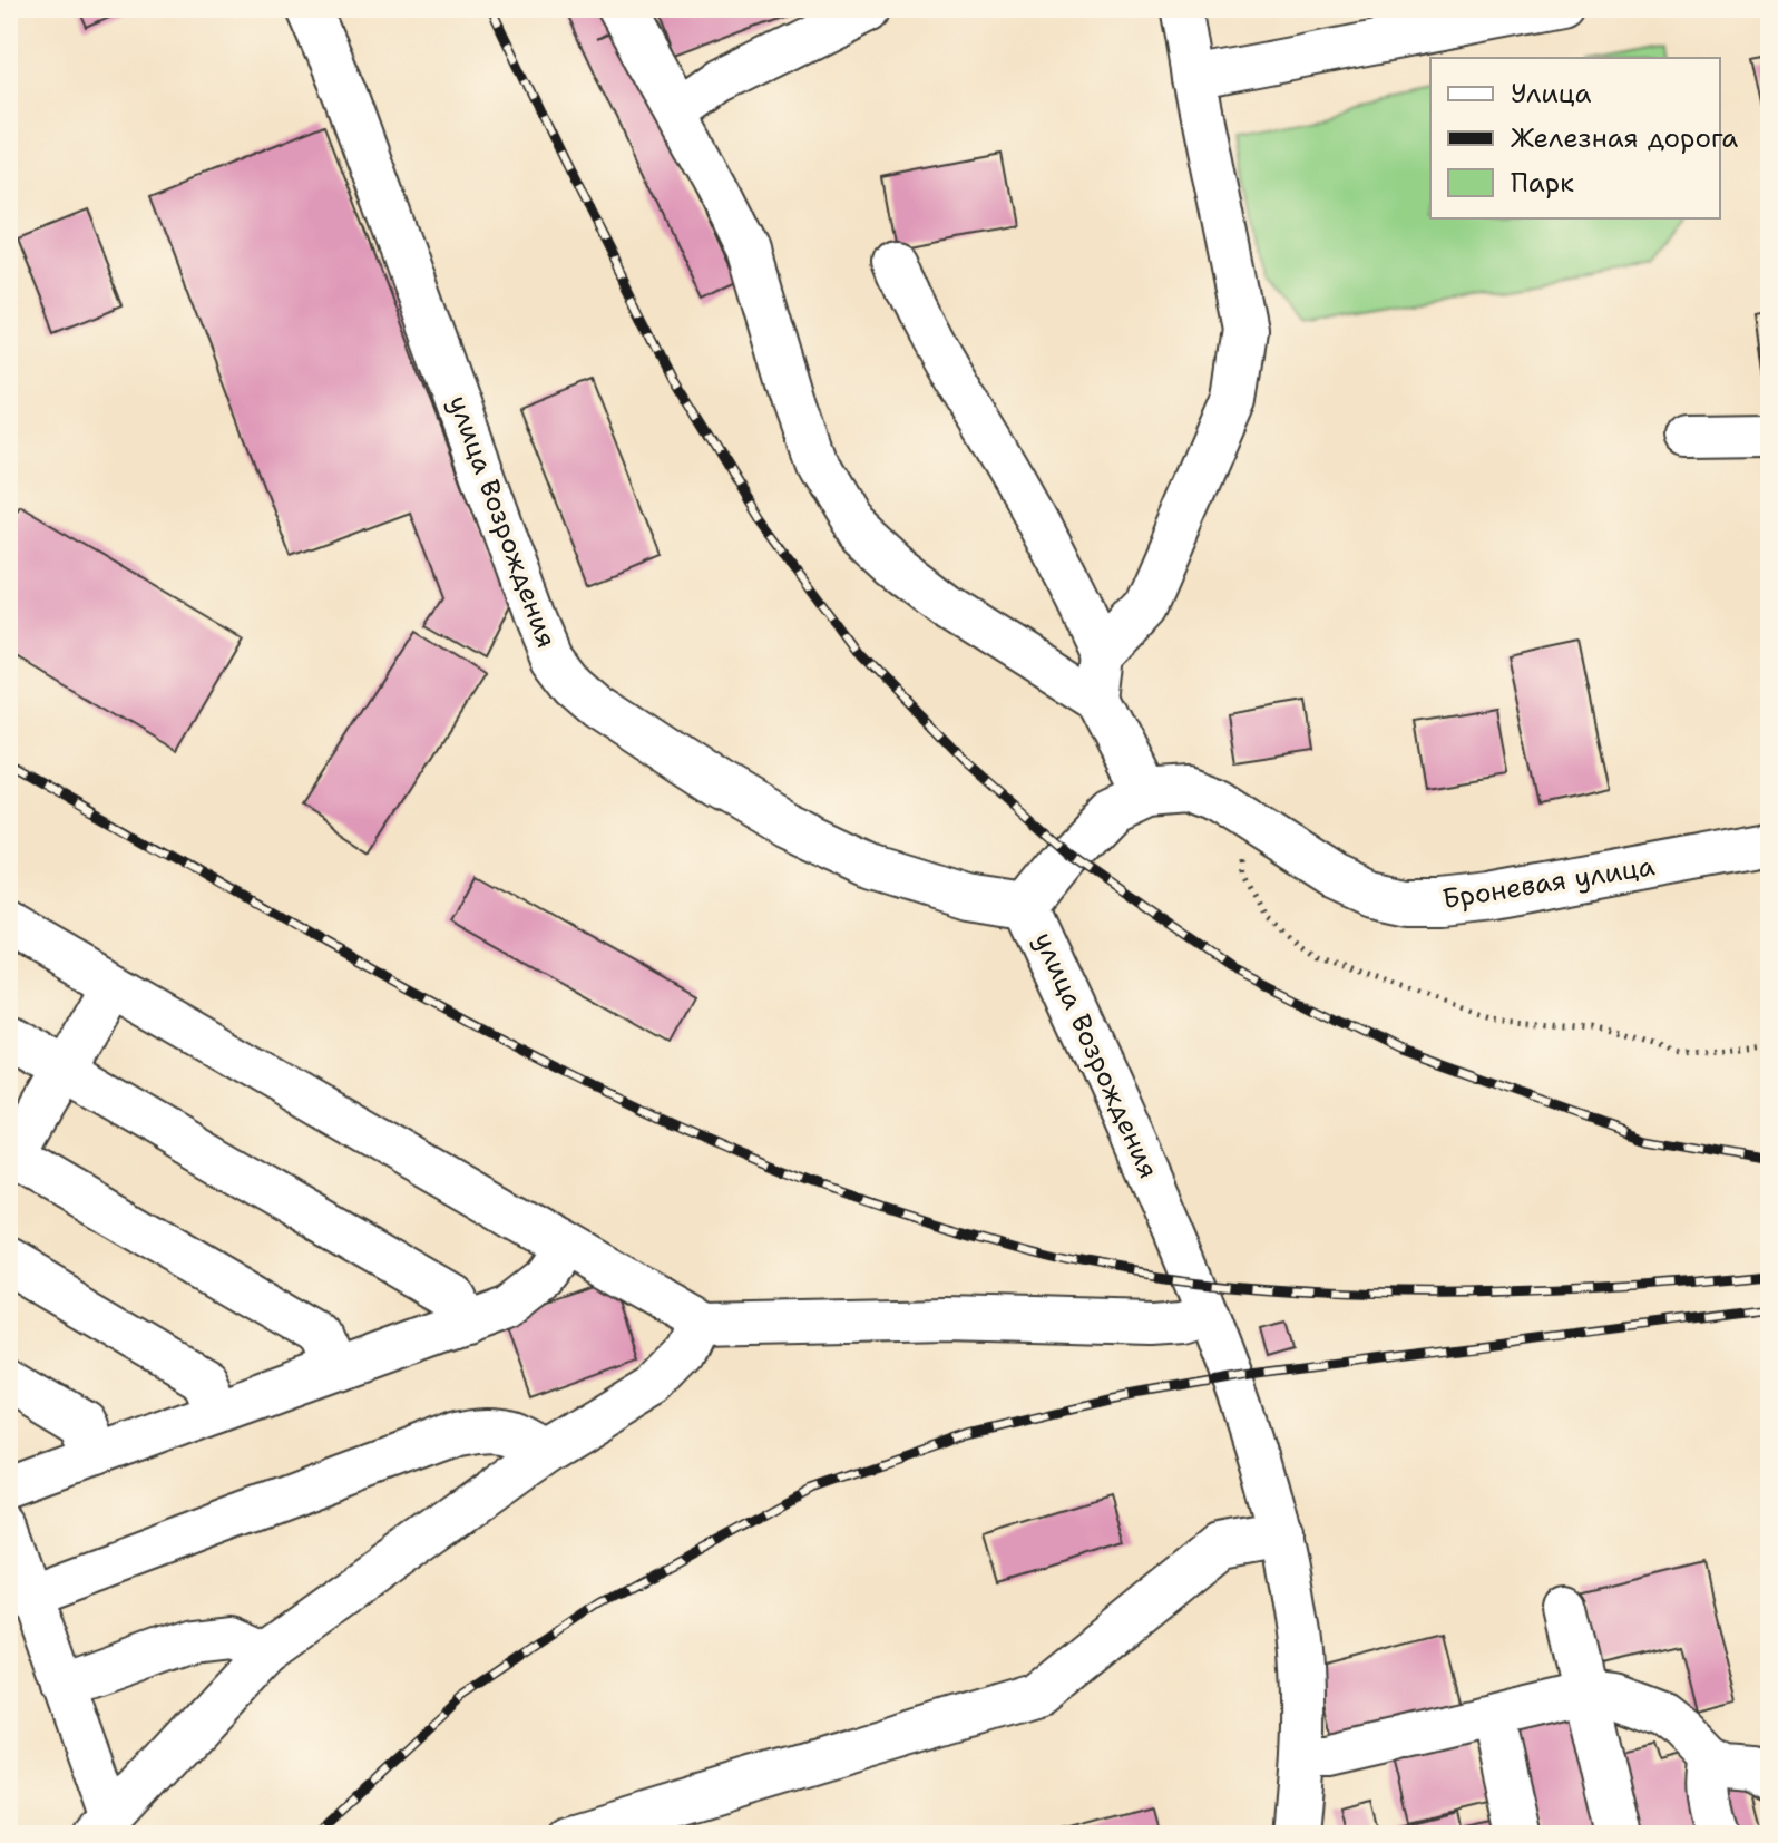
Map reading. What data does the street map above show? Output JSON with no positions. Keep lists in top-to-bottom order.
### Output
{
  "streets": {
    "street": ["улица Возрождения", "Броневая улица"]
  },
  "crossings": [
    ["улица Возрождения", "Броневая улица"]
  ],
  "legend": ["Улица", "Железная дорога", "Парк"]
}
